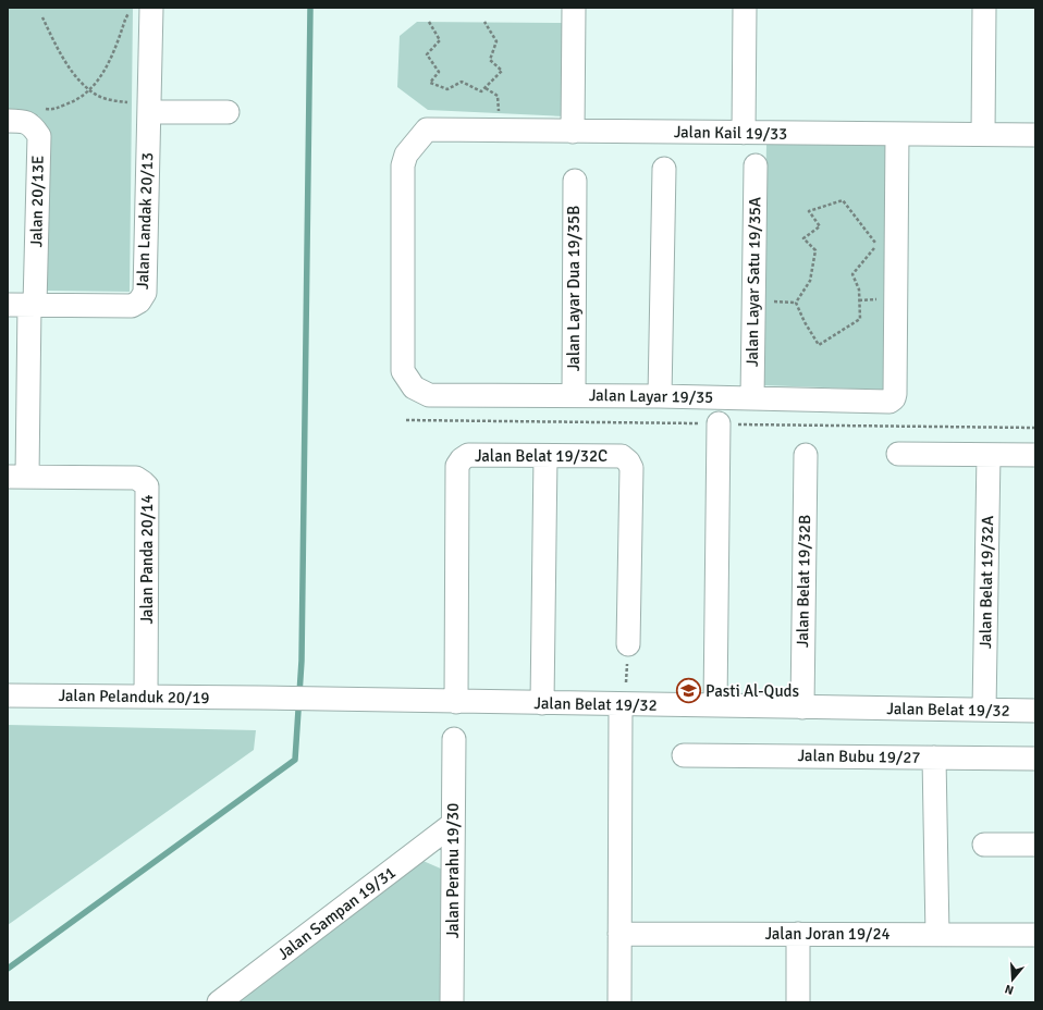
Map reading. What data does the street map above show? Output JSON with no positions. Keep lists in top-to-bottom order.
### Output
{
  "streets": {
    "street": [
      "Jalan Kail 19/33",
      "Jalan 20/13E",
      "Jalan Landak 20/13",
      "Jalan Layar Satu 19/35A",
      "Jalan Layar Dua 19/35B",
      "Jalan Layar 19/35",
      "Jalan Belat 19/32C",
      "Jalan Panda 20/14",
      "Jalan Belat 19/32B",
      "Jalan Belat 19/32A",
      "Jalan Pelanduk 20/19",
      "Jalan Belat 19/32",
      "Jalan Bubu 19/27",
      "Jalan Perahu 19/30",
      "Jalan Sampan 19/31",
      "Jalan Joran 19/24"
    ]
  },
  "crossings": [
    ["Jalan Kail 19/33", "Jalan Layar 19/35"],
    ["Jalan 20/13E", "Jalan Landak 20/13"],
    ["Jalan 20/13E", "Jalan Panda 20/14"],
    ["Jalan Layar Satu 19/35A", "Jalan Layar 19/35"],
    ["Jalan Layar Dua 19/35B", "Jalan Layar 19/35"],
    ["Jalan Belat 19/32C", "Jalan Belat 19/32"],
    ["Jalan Panda 20/14", "Jalan Pelanduk 20/19"],
    ["Jalan Belat 19/32B", "Jalan Belat 19/32"],
    ["Jalan Belat 19/32A", "Jalan Belat 19/32"],
    ["Jalan Pelanduk 20/19", "Jalan Belat 19/32"],
    ["Jalan Perahu 19/30", "Jalan Sampan 19/31"]
  ],
  "places": {
    "school or university": ["Pasti Al-Quds"]
  },
  "north": "bottom"
}
